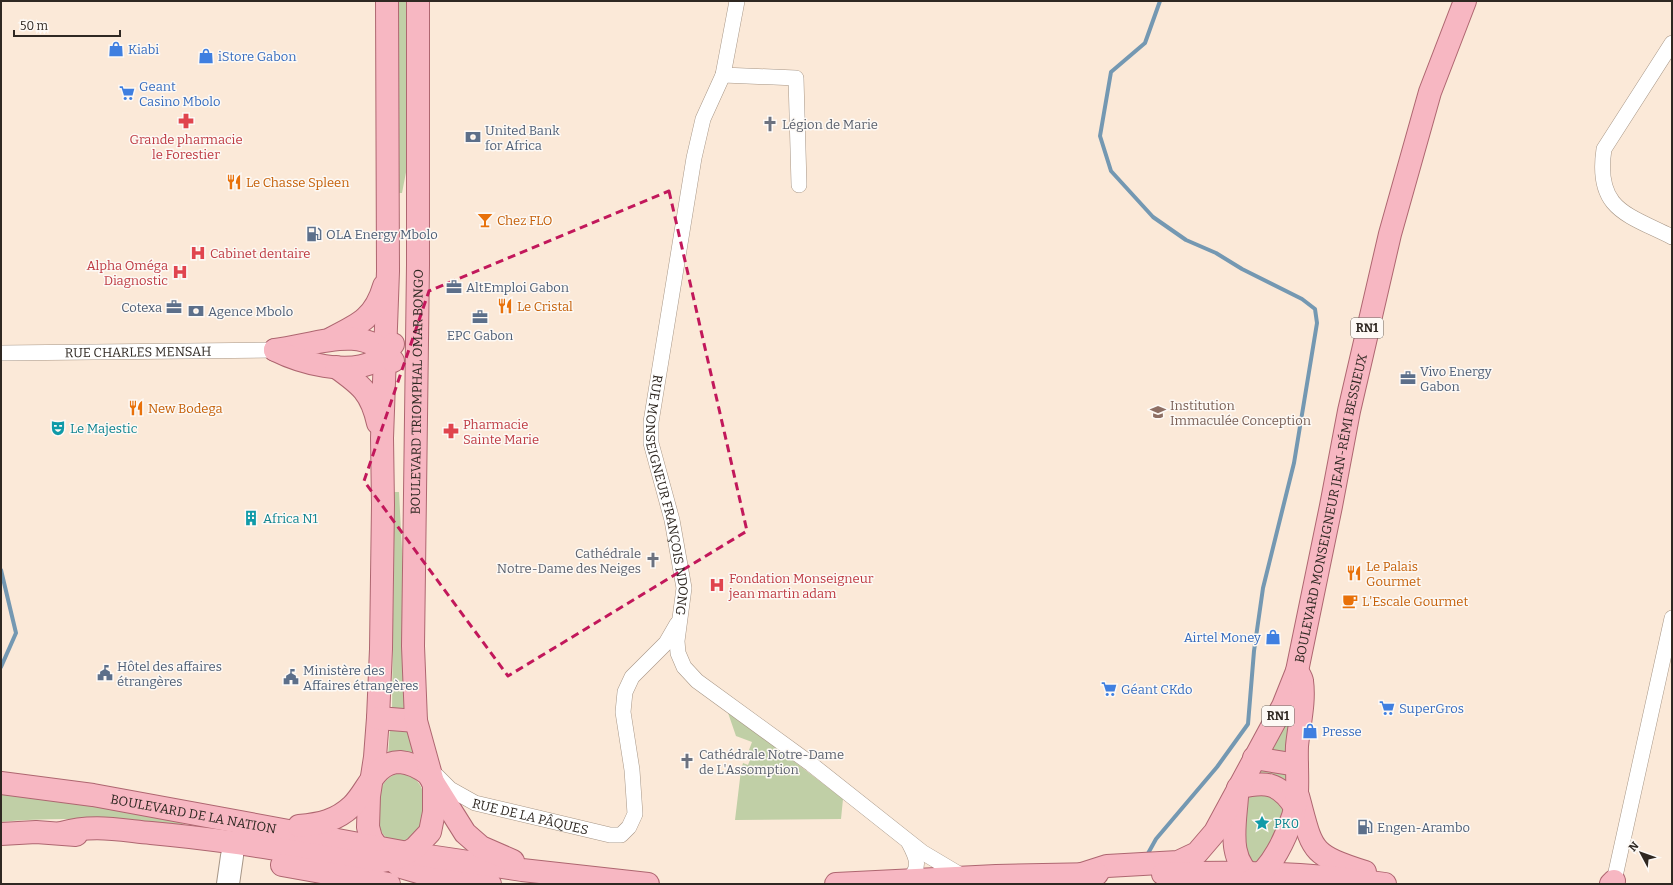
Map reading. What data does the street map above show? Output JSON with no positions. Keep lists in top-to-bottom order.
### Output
{
  "streets": {
    "main road": [
      "RN1",
      "BOULEVARD TRIOMPHAL OMAR BONGO",
      "BOULEVARD MONSEIGNEUR JEAN-RÉMI BESSIEUX",
      "BOULEVARD DE LA NATION"
    ],
    "street": ["RUE CHARLES MENSAH", "RUE MONSEIGNEUR FRANÇOIS NDONG", "RUE DE LA PÂQUES"]
  },
  "crossings": [
    ["RN1", "BOULEVARD MONSEIGNEUR JEAN-RÉMI BESSIEUX"],
    ["BOULEVARD TRIOMPHAL OMAR BONGO", "BOULEVARD DE LA NATION"],
    ["BOULEVARD TRIOMPHAL OMAR BONGO", "RUE DE LA PÂQUES"],
    ["RUE MONSEIGNEUR FRANÇOIS NDONG", "RUE DE LA PÂQUES"],
    ["BOULEVARD DE LA NATION", "RUE DE LA PÂQUES"]
  ],
  "places": {
    "shop": [
      "Kiabi",
      "iStore Gabon",
      "Airtel Money",
      "Presse"
    ],
    "supermarket": ["Geant Casino Mbolo", "Géant CKdo", "SuperGros"],
    "pharmacy": ["Grande pharmacie le Forestier", "Pharmacie Sainte Marie"],
    "church": ["Légion de Marie", "Cathédrale Notre-Dame des Neiges", "Cathédrale Notre-Dame de L'Assomption"],
    "bank": ["United Bank for Africa", "Agence Mbolo"],
    "restaurant": [
      "Le Chasse Spleen",
      "Le Cristal",
      "New Bodega",
      "Le Palais Gourmet"
    ],
    "bar": ["Chez FLO"],
    "fuel station": ["OLA Energy Mbolo", "Engen-Arambo"],
    "hospital": ["Cabinet dentaire", "Alpha Oméga Diagnostic", "Fondation Monseigneur jean martin adam"],
    "office": [
      "AltEmploi Gabon",
      "Cotexa",
      "EPC Gabon",
      "Vivo Energy Gabon"
    ],
    "school or university": ["Institution Immaculée Conception"],
    "theatre": ["Le Majestic"],
    "building": ["Africa N1"],
    "cafe": ["L'Escale Gourmet"],
    "public building": ["Hôtel des affaires étrangères", "Ministère des Affaires étrangères"],
    "place": ["PK0"]
  },
  "scale_bar": "50 m",
  "north": "top left"
}
